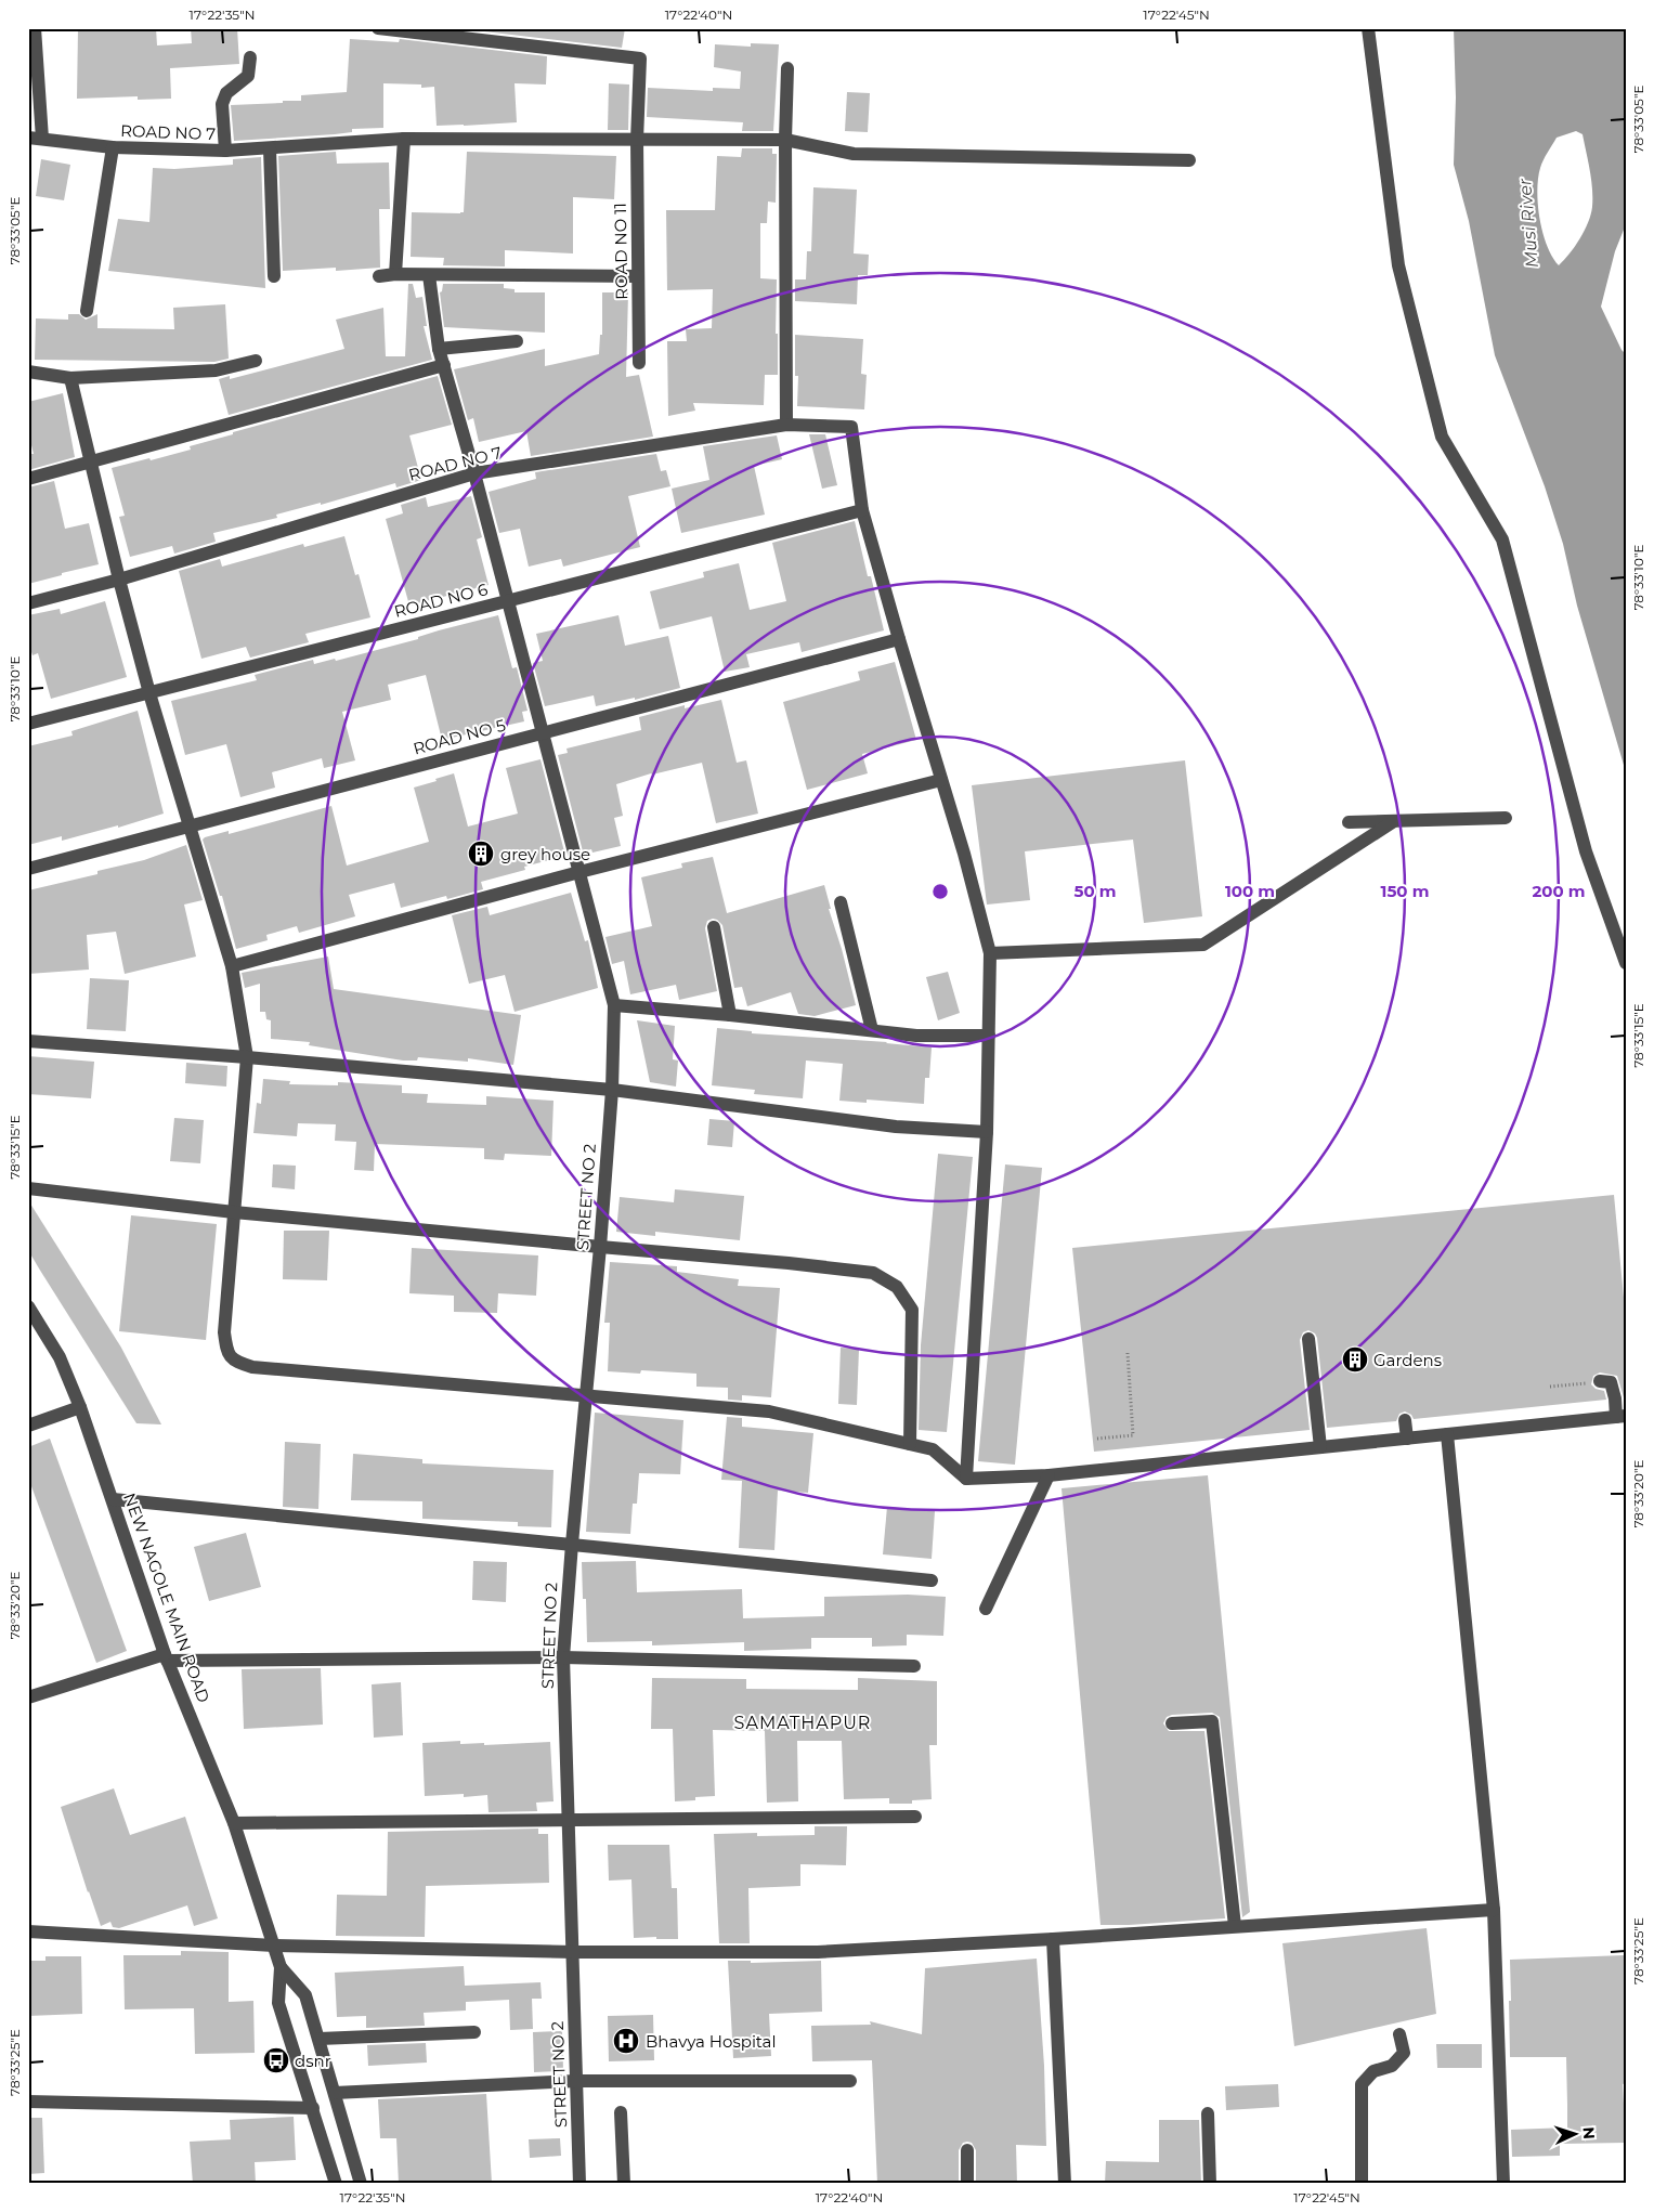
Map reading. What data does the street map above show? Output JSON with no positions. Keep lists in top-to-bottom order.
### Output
{
  "streets": {
    "street": [
      "ROAD NO 7",
      "ROAD NO 11",
      "ROAD NO 6",
      "ROAD NO 5",
      "STREET NO 2",
      "NEW NAGOLE MAIN ROAD"
    ]
  },
  "crossings": [
    ["ROAD NO 7", "ROAD NO 11"],
    ["ROAD NO 7", "ROAD NO 6"],
    ["ROAD NO 7", "STREET NO 2"],
    ["ROAD NO 6", "STREET NO 2"],
    ["ROAD NO 5", "STREET NO 2"]
  ],
  "districts": ["SAMATHAPUR"],
  "water": ["Musi River"],
  "places": {
    "building": ["grey house", "Gardens"],
    "hospital": ["Bhavya Hospital"],
    "bus stop": ["dsnr"]
  },
  "north": "right",
  "coordinates": [
    "17°22'35\"N",
    "17°22'40\"N",
    "17°22'45\"N",
    "78°33'05\"E",
    "78°33'10\"E",
    "78°33'15\"E",
    "78°33'20\"E",
    "78°33'25\"E"
  ],
  "rings": [
    "50 m",
    "100 m",
    "150 m",
    "200 m"
  ]
}
